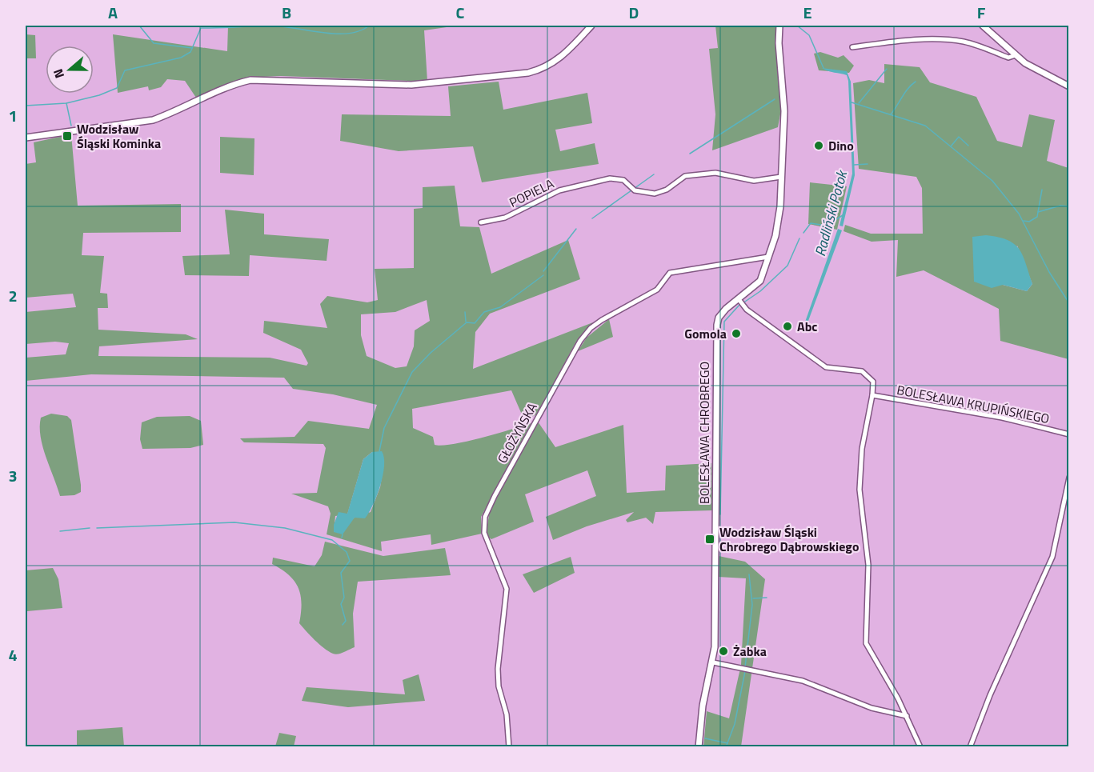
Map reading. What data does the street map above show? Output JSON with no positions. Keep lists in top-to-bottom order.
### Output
{
  "streets": {
    "street": [
      "POPIELA",
      "BOLESŁAWA KRUPIŃSKIEGO",
      "GŁOŻYŃSKA",
      "BOLESŁAWA CHROBREGO"
    ]
  },
  "crossings": [
    ["POPIELA", "BOLESŁAWA CHROBREGO"],
    ["GŁOŻYŃSKA", "BOLESŁAWA CHROBREGO"]
  ],
  "water": ["Radliński Potok"],
  "places": {
    "transit": ["Wodzisław Śląski Kominka", "Wodzisław Śląski Chrobrego Dąbrowskiego"],
    "other": [
      "Dino",
      "Abc",
      "Gomola",
      "Żabka"
    ]
  },
  "north": "left",
  "grid": {
    "columns": [
      "A",
      "B",
      "C",
      "D",
      "E",
      "F"
    ],
    "rows": [
      "1",
      "2",
      "3",
      "4"
    ]
  }
}
